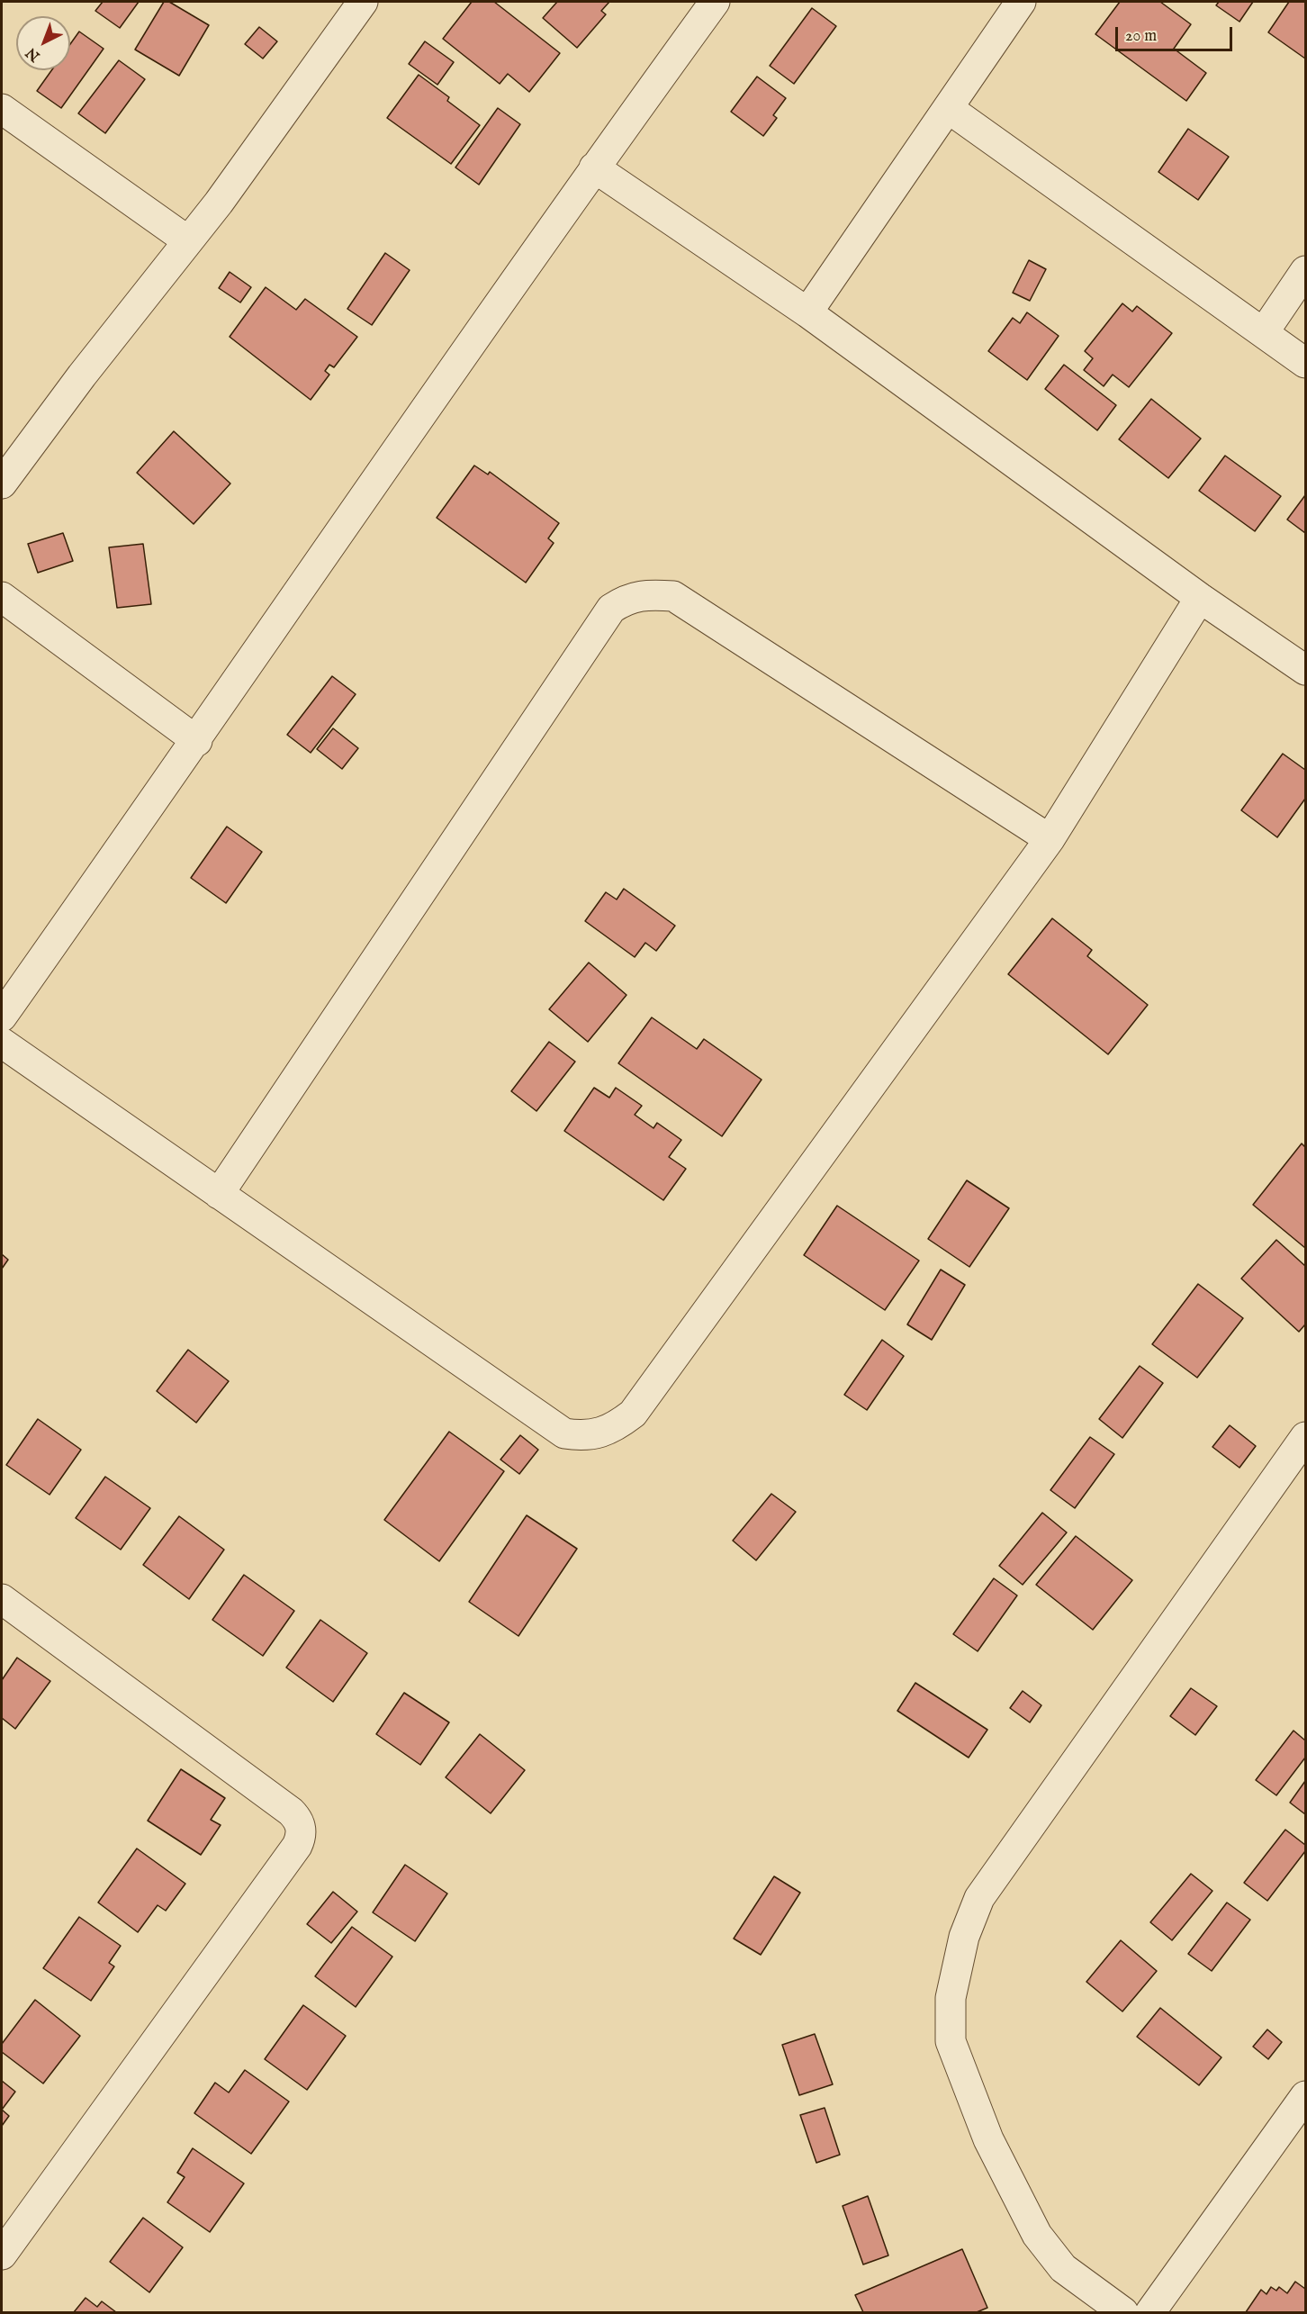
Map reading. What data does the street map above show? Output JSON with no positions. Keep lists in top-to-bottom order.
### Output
{
  "scale_bar": "20 m",
  "north": "bottom left"
}
